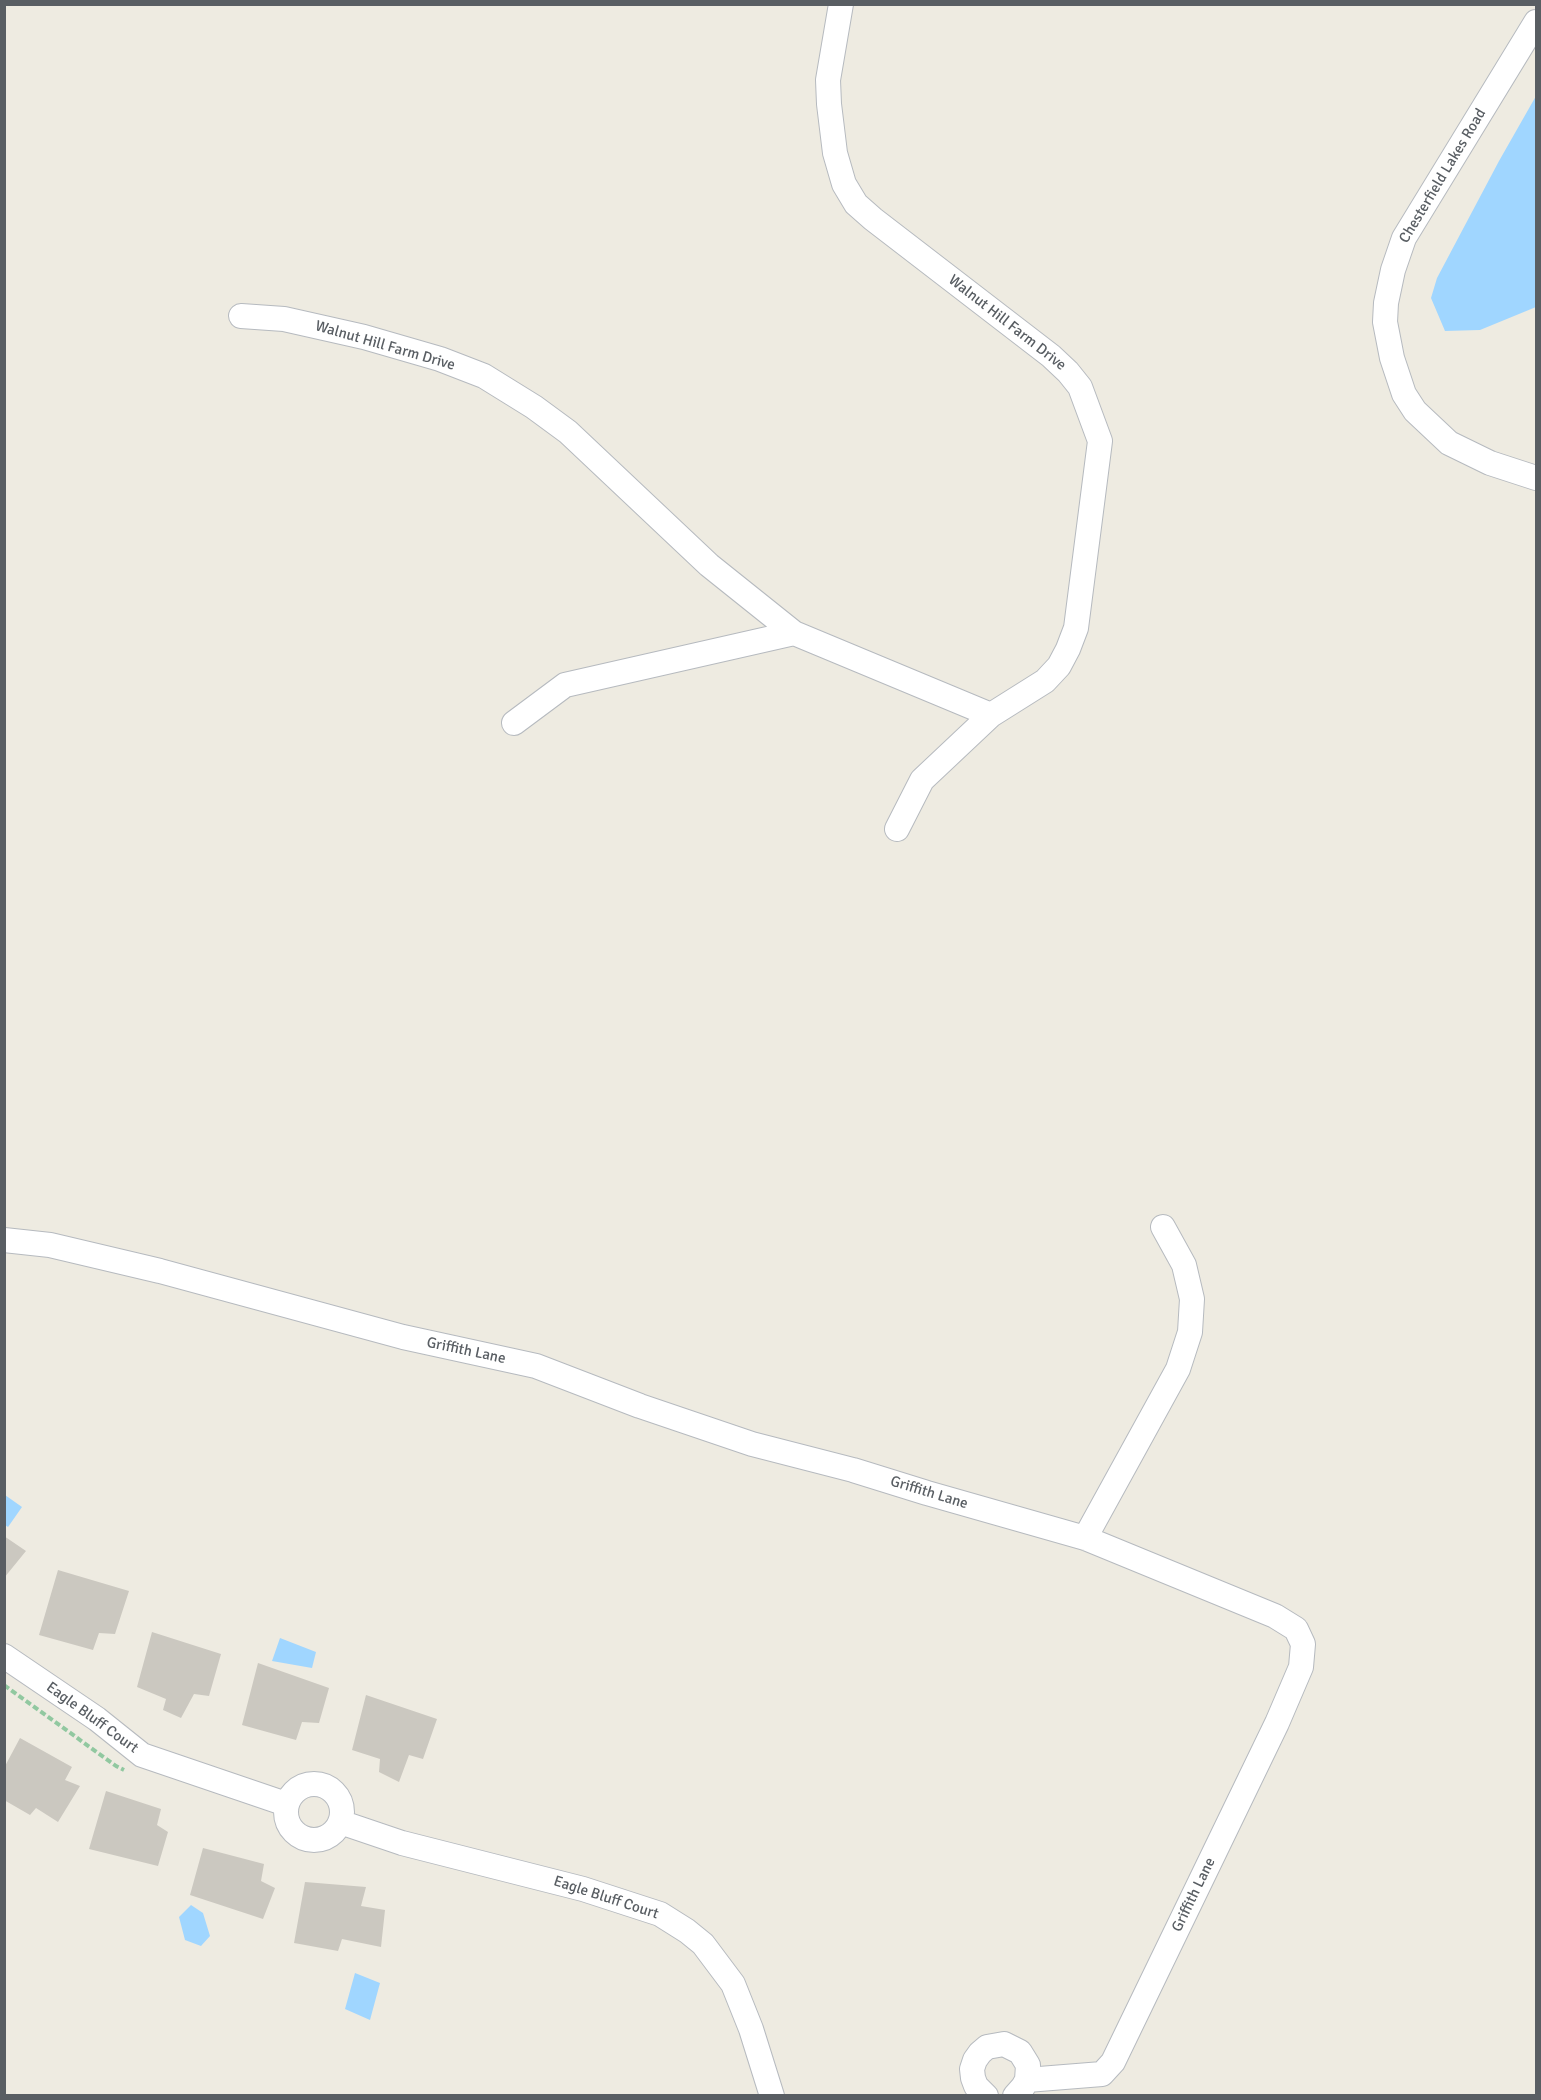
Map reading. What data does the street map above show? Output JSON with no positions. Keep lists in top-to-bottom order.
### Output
{
  "streets": {
    "street": [
      "Chesterfield Lakes Road",
      "Walnut Hill Farm Drive",
      "Griffith Lane",
      "Eagle Bluff Court"
    ]
  }
}
